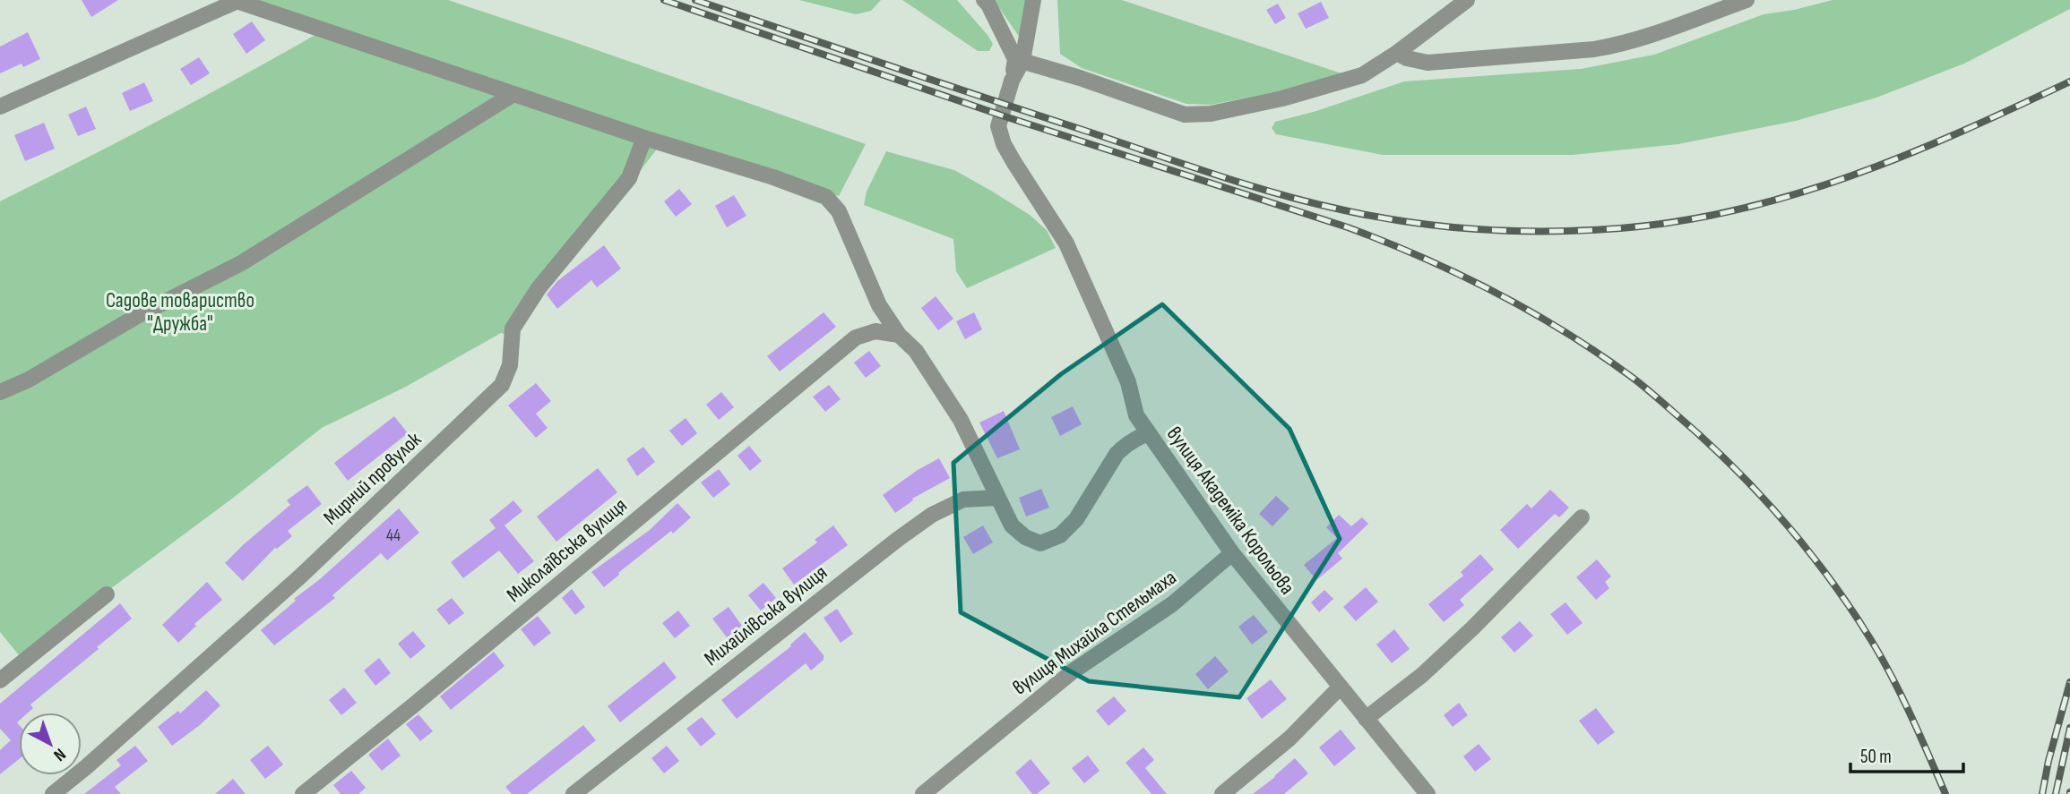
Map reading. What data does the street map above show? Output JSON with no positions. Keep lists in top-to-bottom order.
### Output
{
  "streets": {
    "street": [
      "Мирний провулок",
      "вулиця Академіка Корольова",
      "Миколаївська вулиця",
      "Михайлівська вулиця",
      "вулиця Михайла Стельмаха"
    ]
  },
  "crossings": [
    ["Мирний провулок", "вулиця Академіка Корольова"],
    ["вулиця Академіка Корольова", "Миколаївська вулиця"],
    ["вулиця Академіка Корольова", "Михайлівська вулиця"],
    ["вулиця Академіка Корольова", "вулиця Михайла Стельмаха"]
  ],
  "parks": ["Садове товариство \"Дружба\""],
  "house_numbers": ["44"],
  "scale_bar": "50 m",
  "north": "bottom right"
}
